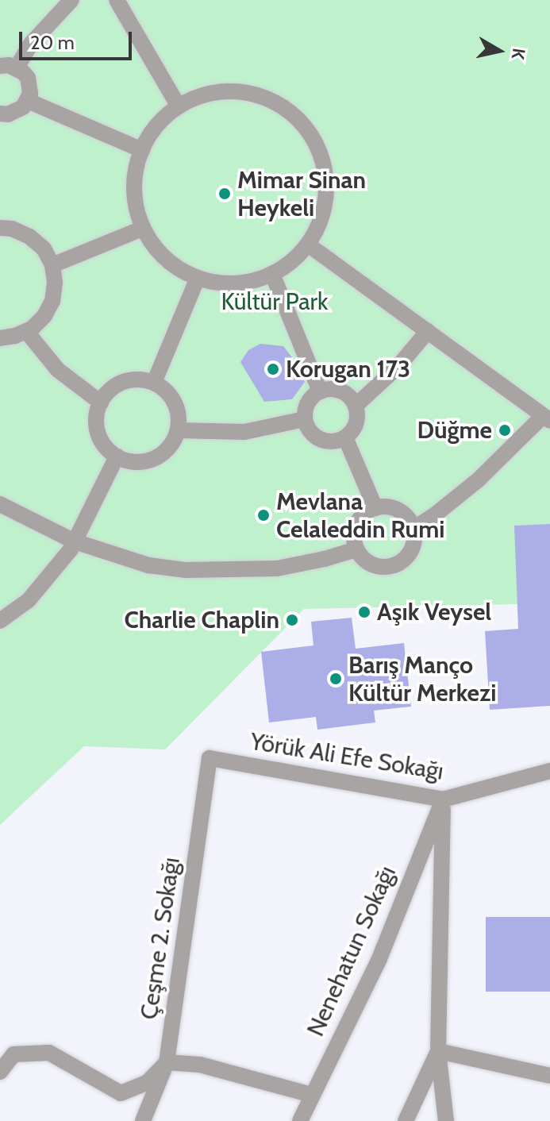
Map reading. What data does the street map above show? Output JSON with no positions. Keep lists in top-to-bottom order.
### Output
{
  "streets": {
    "street": ["Yörük Ali Efe Sokağı", "Çeşme 2. Sokağı", "Nenehatun Sokağı"]
  },
  "crossings": [
    ["Yörük Ali Efe Sokağı", "Çeşme 2. Sokağı"],
    ["Yörük Ali Efe Sokağı", "Nenehatun Sokağı"]
  ],
  "parks": ["Kültür Park"],
  "places": [
    "Mimar Sinan Heykeli",
    "Korugan 173",
    "Düğme",
    "Mevlana Celaleddin Rumi",
    "Aşık Veysel",
    "Charlie Chaplin",
    "Barış Manço Kültür Merkezi"
  ],
  "scale_bar": "20 m",
  "north": "right"
}
